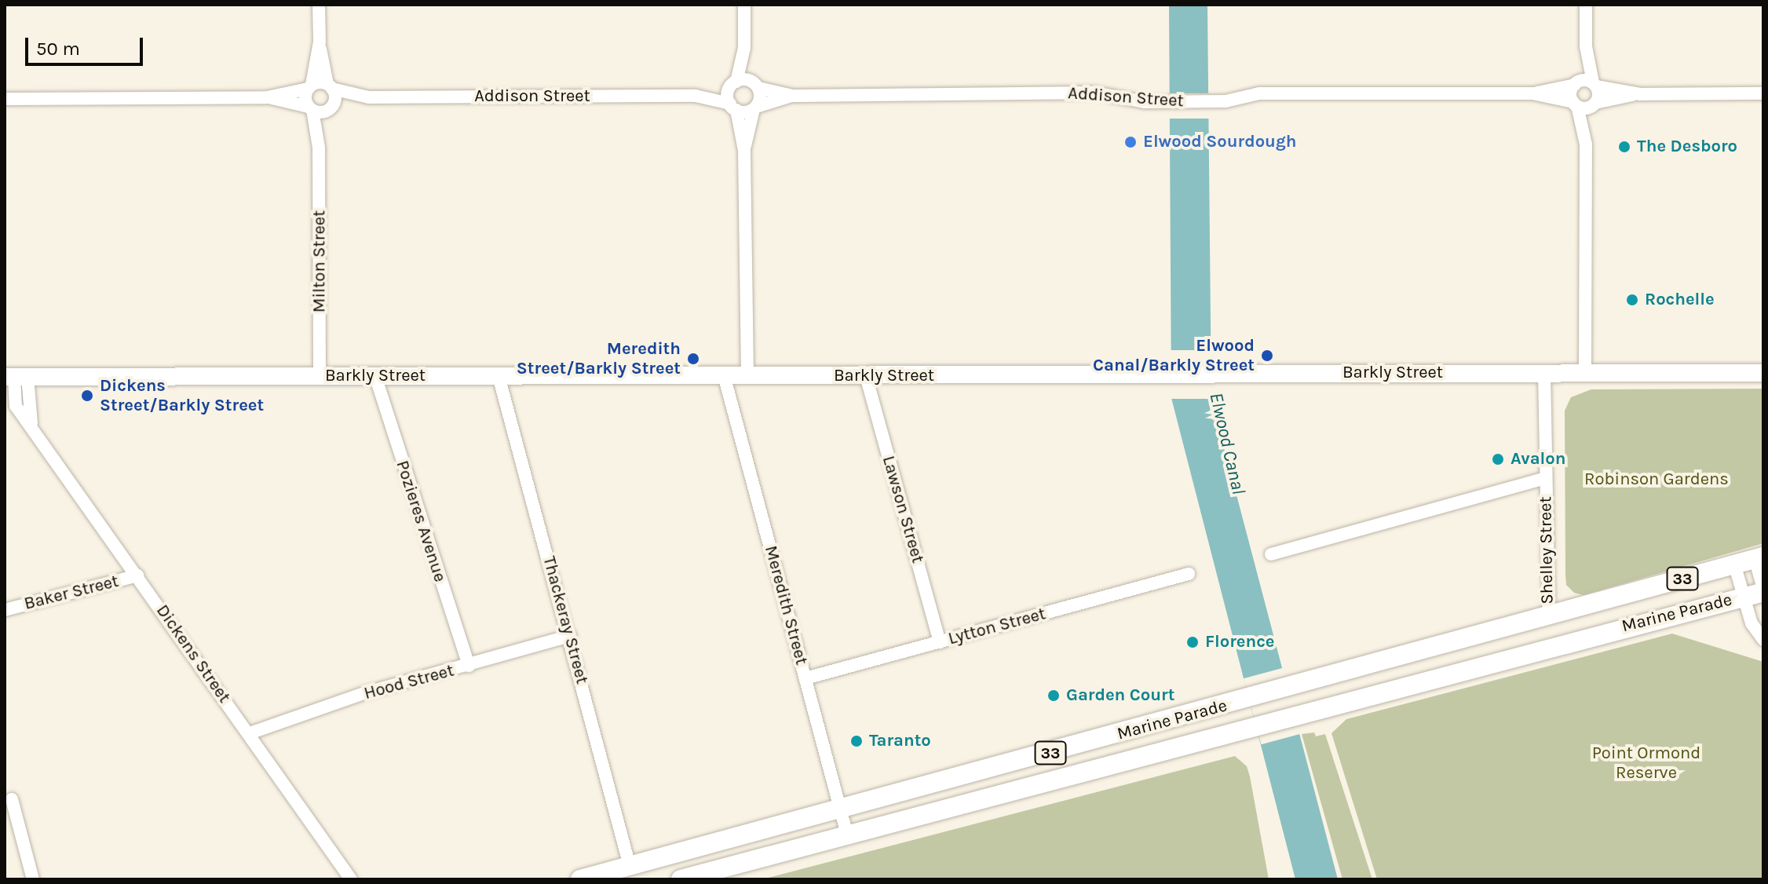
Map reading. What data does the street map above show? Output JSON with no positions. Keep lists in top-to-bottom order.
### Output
{
  "streets": {
    "main road": ["Barkly Street", "33", "Marine Parade"],
    "street": [
      "Addison Street",
      "Milton Street",
      "Lawson Street",
      "Pozieres Avenue",
      "Shelley Street",
      "Baker Street",
      "Meredith Street",
      "Thackeray Street",
      "Lytton Street",
      "Dickens Street",
      "Hood Street"
    ]
  },
  "crossings": [
    ["Addison Street", "Milton Street"],
    ["Milton Street", "Barkly Street"],
    ["Barkly Street", "Lawson Street"],
    ["Barkly Street", "Pozieres Avenue"],
    ["Barkly Street", "Shelley Street"],
    ["Barkly Street", "Meredith Street"],
    ["Barkly Street", "Thackeray Street"],
    ["Barkly Street", "Dickens Street"],
    ["Lawson Street", "Lytton Street"],
    ["Pozieres Avenue", "Hood Street"],
    ["Shelley Street", "Marine Parade"],
    ["Baker Street", "Dickens Street"],
    ["Meredith Street", "Marine Parade"],
    ["Meredith Street", "Lytton Street"],
    ["Marine Parade", "Thackeray Street"],
    ["Thackeray Street", "Hood Street"],
    ["Dickens Street", "Hood Street"]
  ],
  "water": ["Elwood Canal"],
  "parks": ["Robinson Gardens", "Point Ormond Reserve"],
  "places": [
    "Elwood Sourdough",
    "The Desboro",
    "Rochelle",
    "Elwood Canal/Barkly Street",
    "Meredith Street/Barkly Street",
    "Dickens Street/Barkly Street",
    "Avalon",
    "Florence",
    "Garden Court",
    "Taranto"
  ],
  "scale_bar": "50 m"
}
